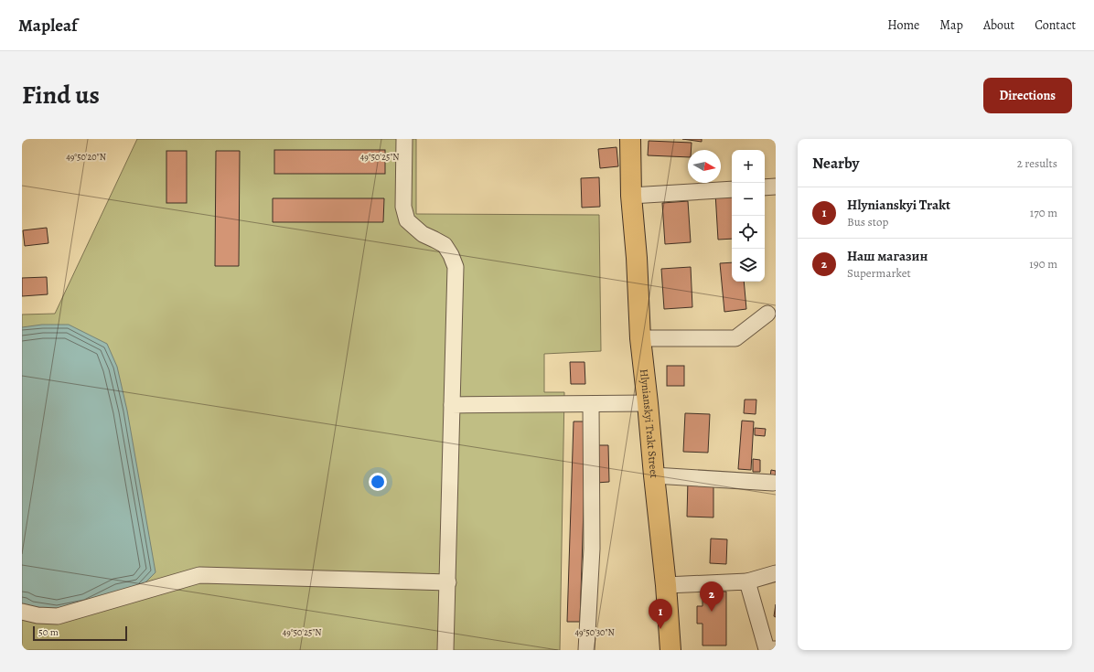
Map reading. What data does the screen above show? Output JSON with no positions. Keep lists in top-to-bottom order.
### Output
{
  "streets": {
    "main road": ["Hlynianskyi Trakt Street"]
  },
  "scale_bar": "50 m",
  "north": "right",
  "page": {
    "header": "Mapleaf",
    "nav": [
      "Home",
      "Map",
      "About",
      "Contact"
    ],
    "title": "Find us",
    "buttons": "Directions",
    "heading": ["Nearby", "2 results"],
    "map_buttons": ["+", "−"],
    "list": [
      {
        "mark": "1",
        "name": "Hlynianskyi Trakt",
        "note": "Bus stop",
        "value": "170 m"
      },
      {
        "mark": "2",
        "name": "Наш магазин",
        "note": "Supermarket",
        "value": "190 m"
      }
    ],
    "pins": ["2", "1"],
    "scale": "50 m"
  },
  "coordinates": ["49°50'25\"N", "49°50'20\"N", "49°50'30\"N"]
}
